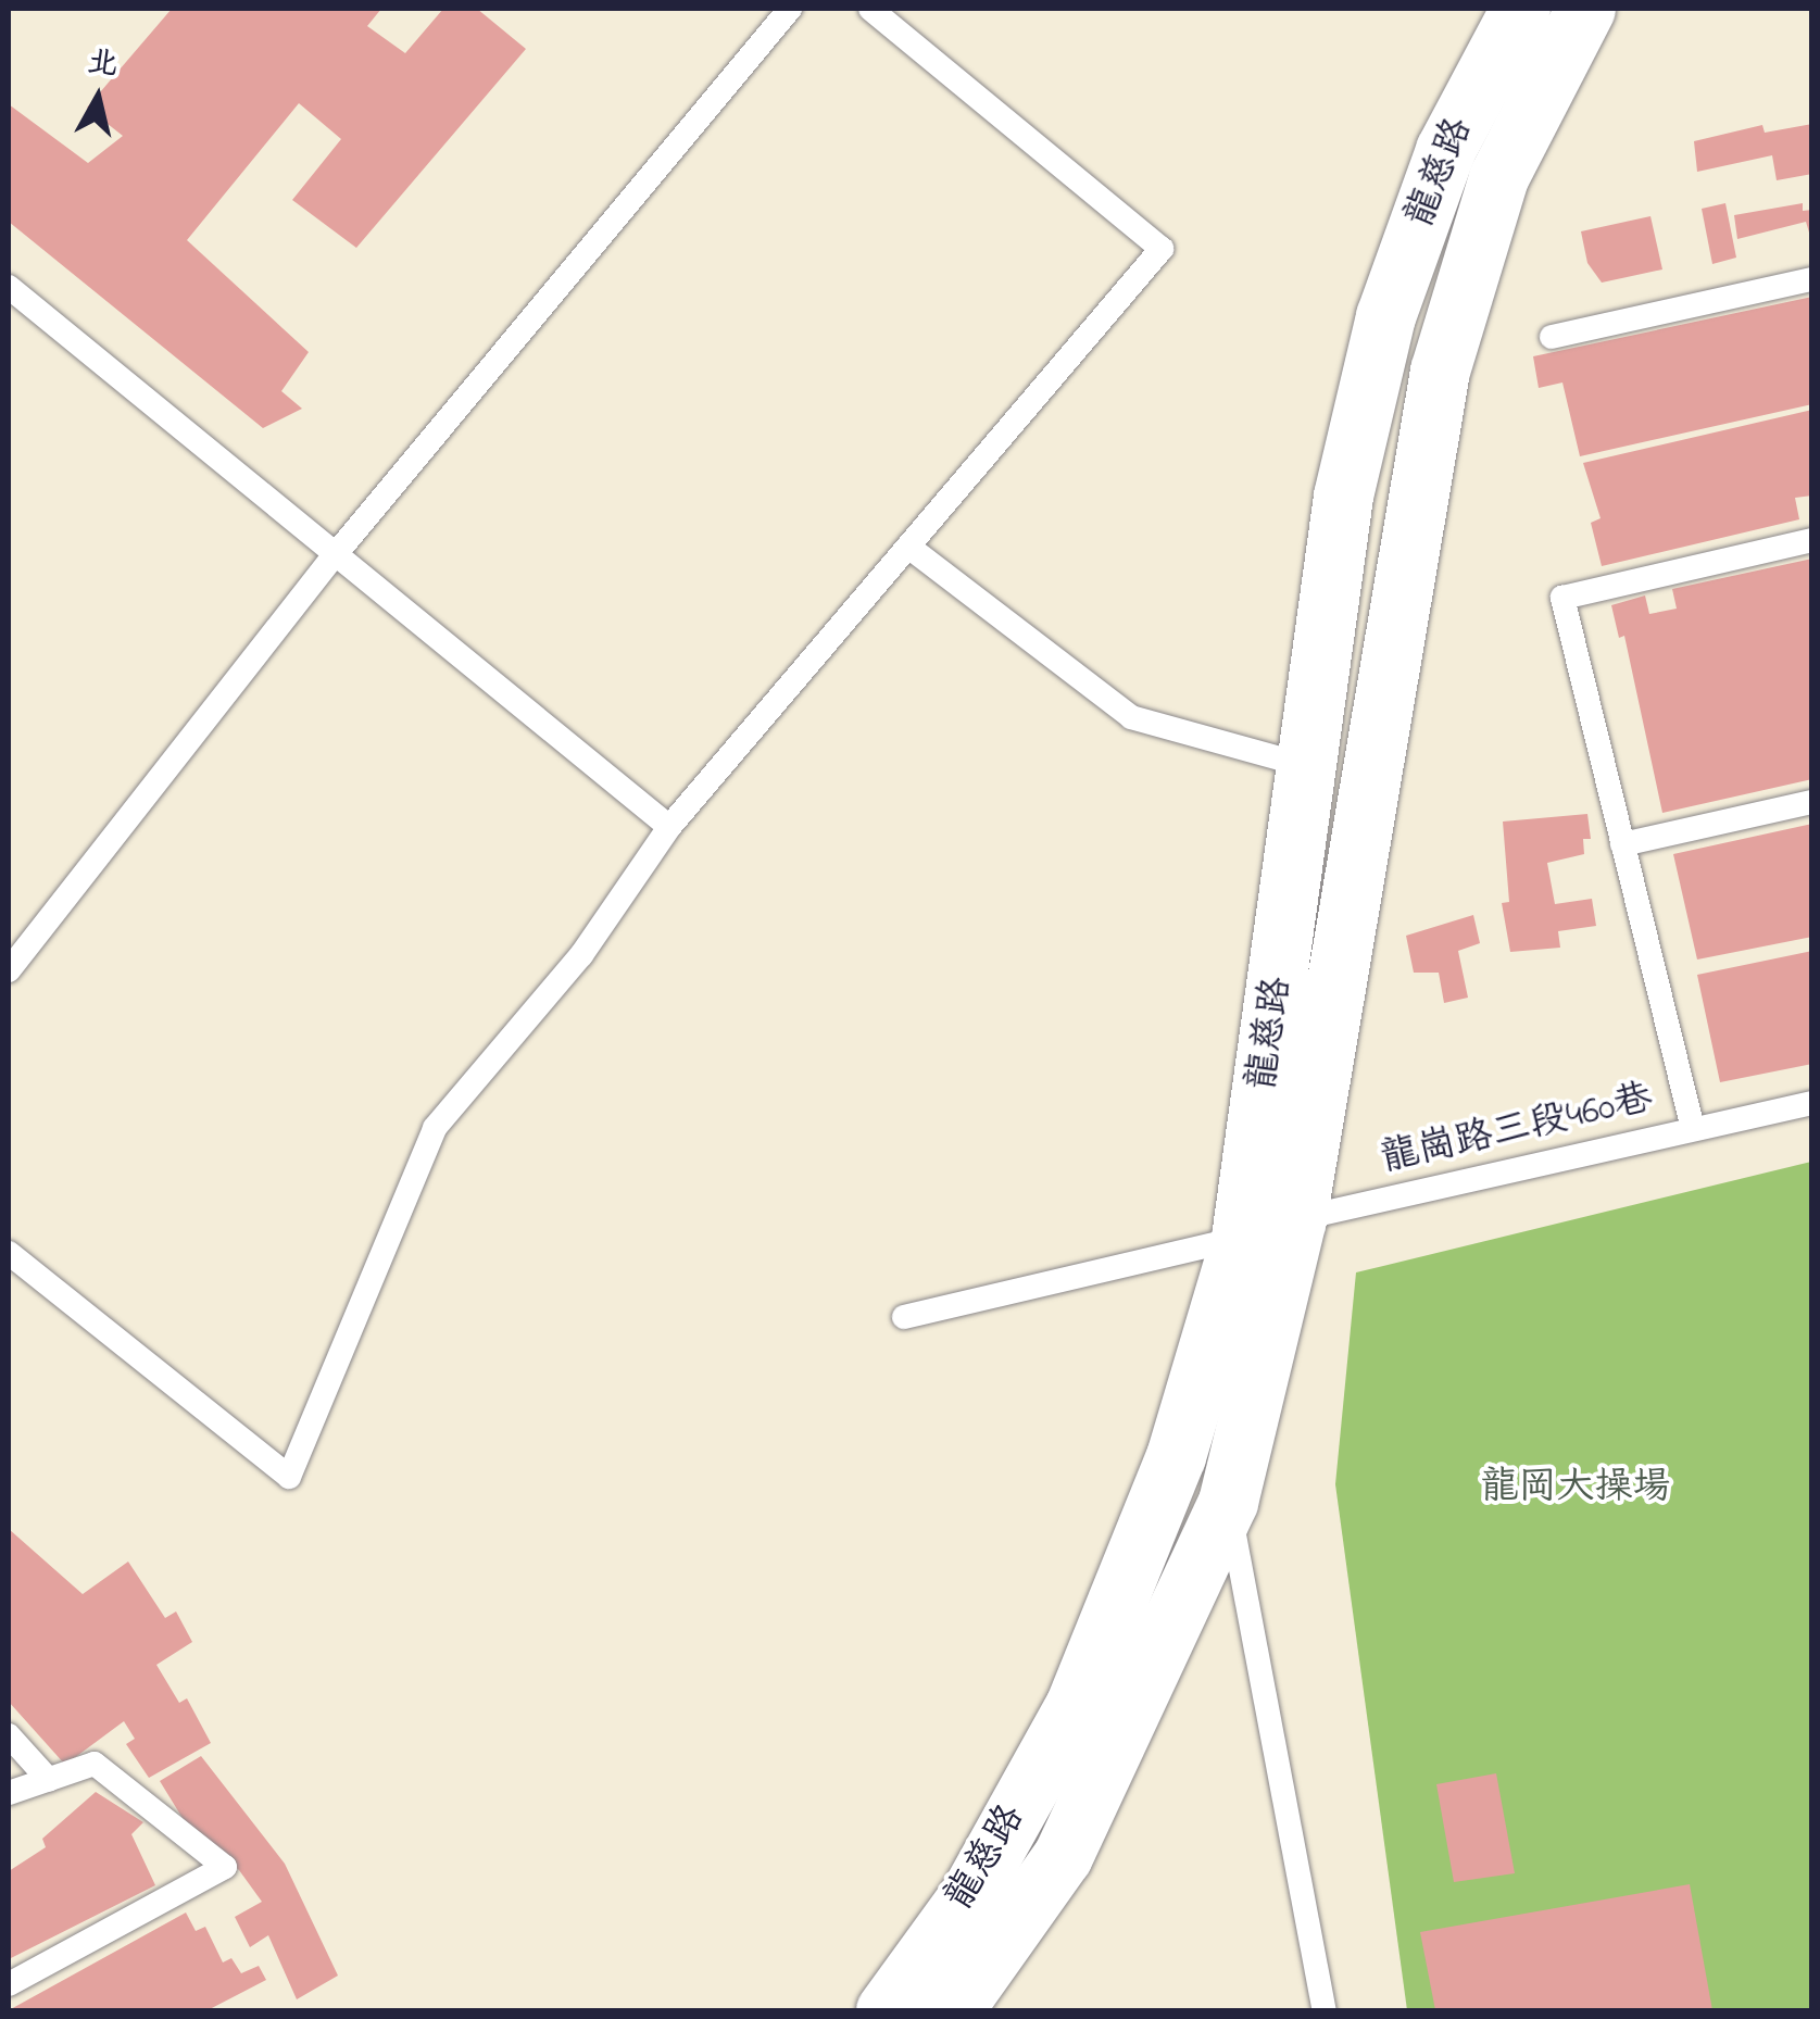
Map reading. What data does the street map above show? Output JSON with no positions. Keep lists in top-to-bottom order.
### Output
{
  "streets": {
    "street": ["龍慈路"],
    "lane": ["龍崗路三段460巷"]
  },
  "crossings": [
    ["龍慈路", "龍崗路三段460巷"]
  ],
  "parks": ["龍岡大操場"],
  "north": "top"
}
